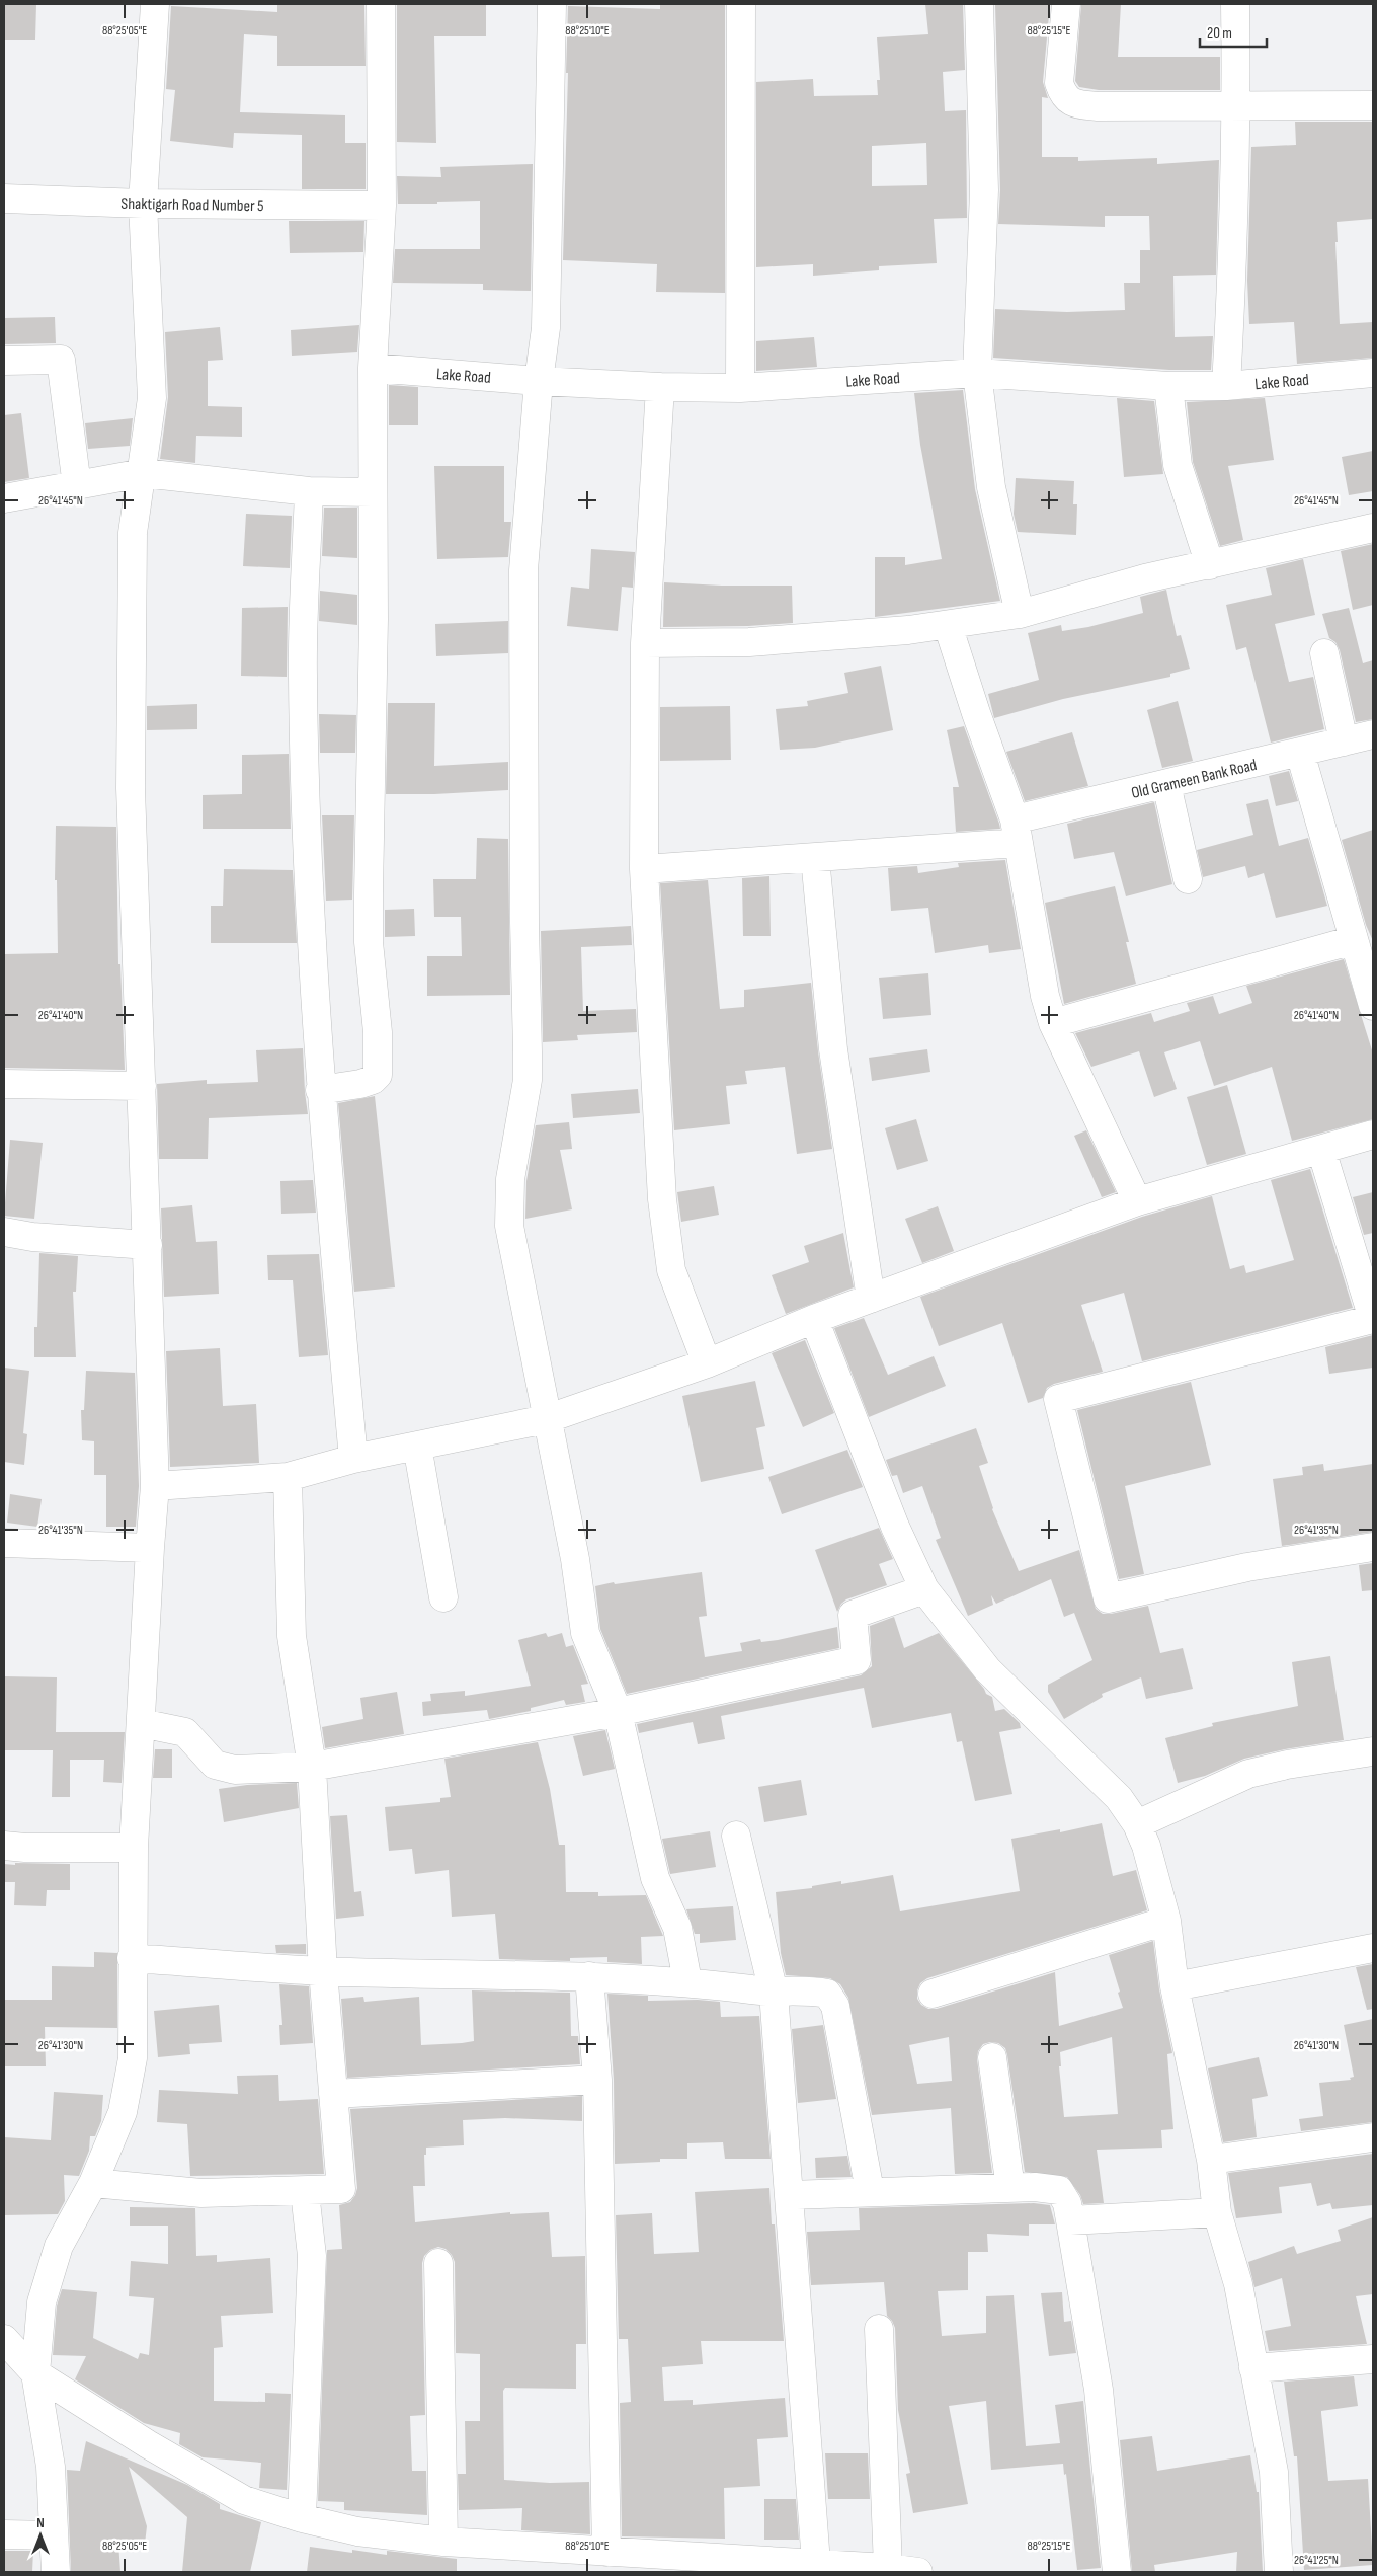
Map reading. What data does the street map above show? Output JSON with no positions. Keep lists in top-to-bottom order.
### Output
{
  "streets": {
    "street": ["Shaktigarh Road Number 5", "Lake Road", "Old Grameen Bank Road"]
  },
  "scale_bar": "20 m",
  "north": "top",
  "coordinates": [
    "88°25'05\"E",
    "88°25'10\"E",
    "88°25'15\"E",
    "26°41'45\"N",
    "26°41'40\"N",
    "26°41'35\"N",
    "26°41'30\"N",
    "26°41'25\"N"
  ]
}
